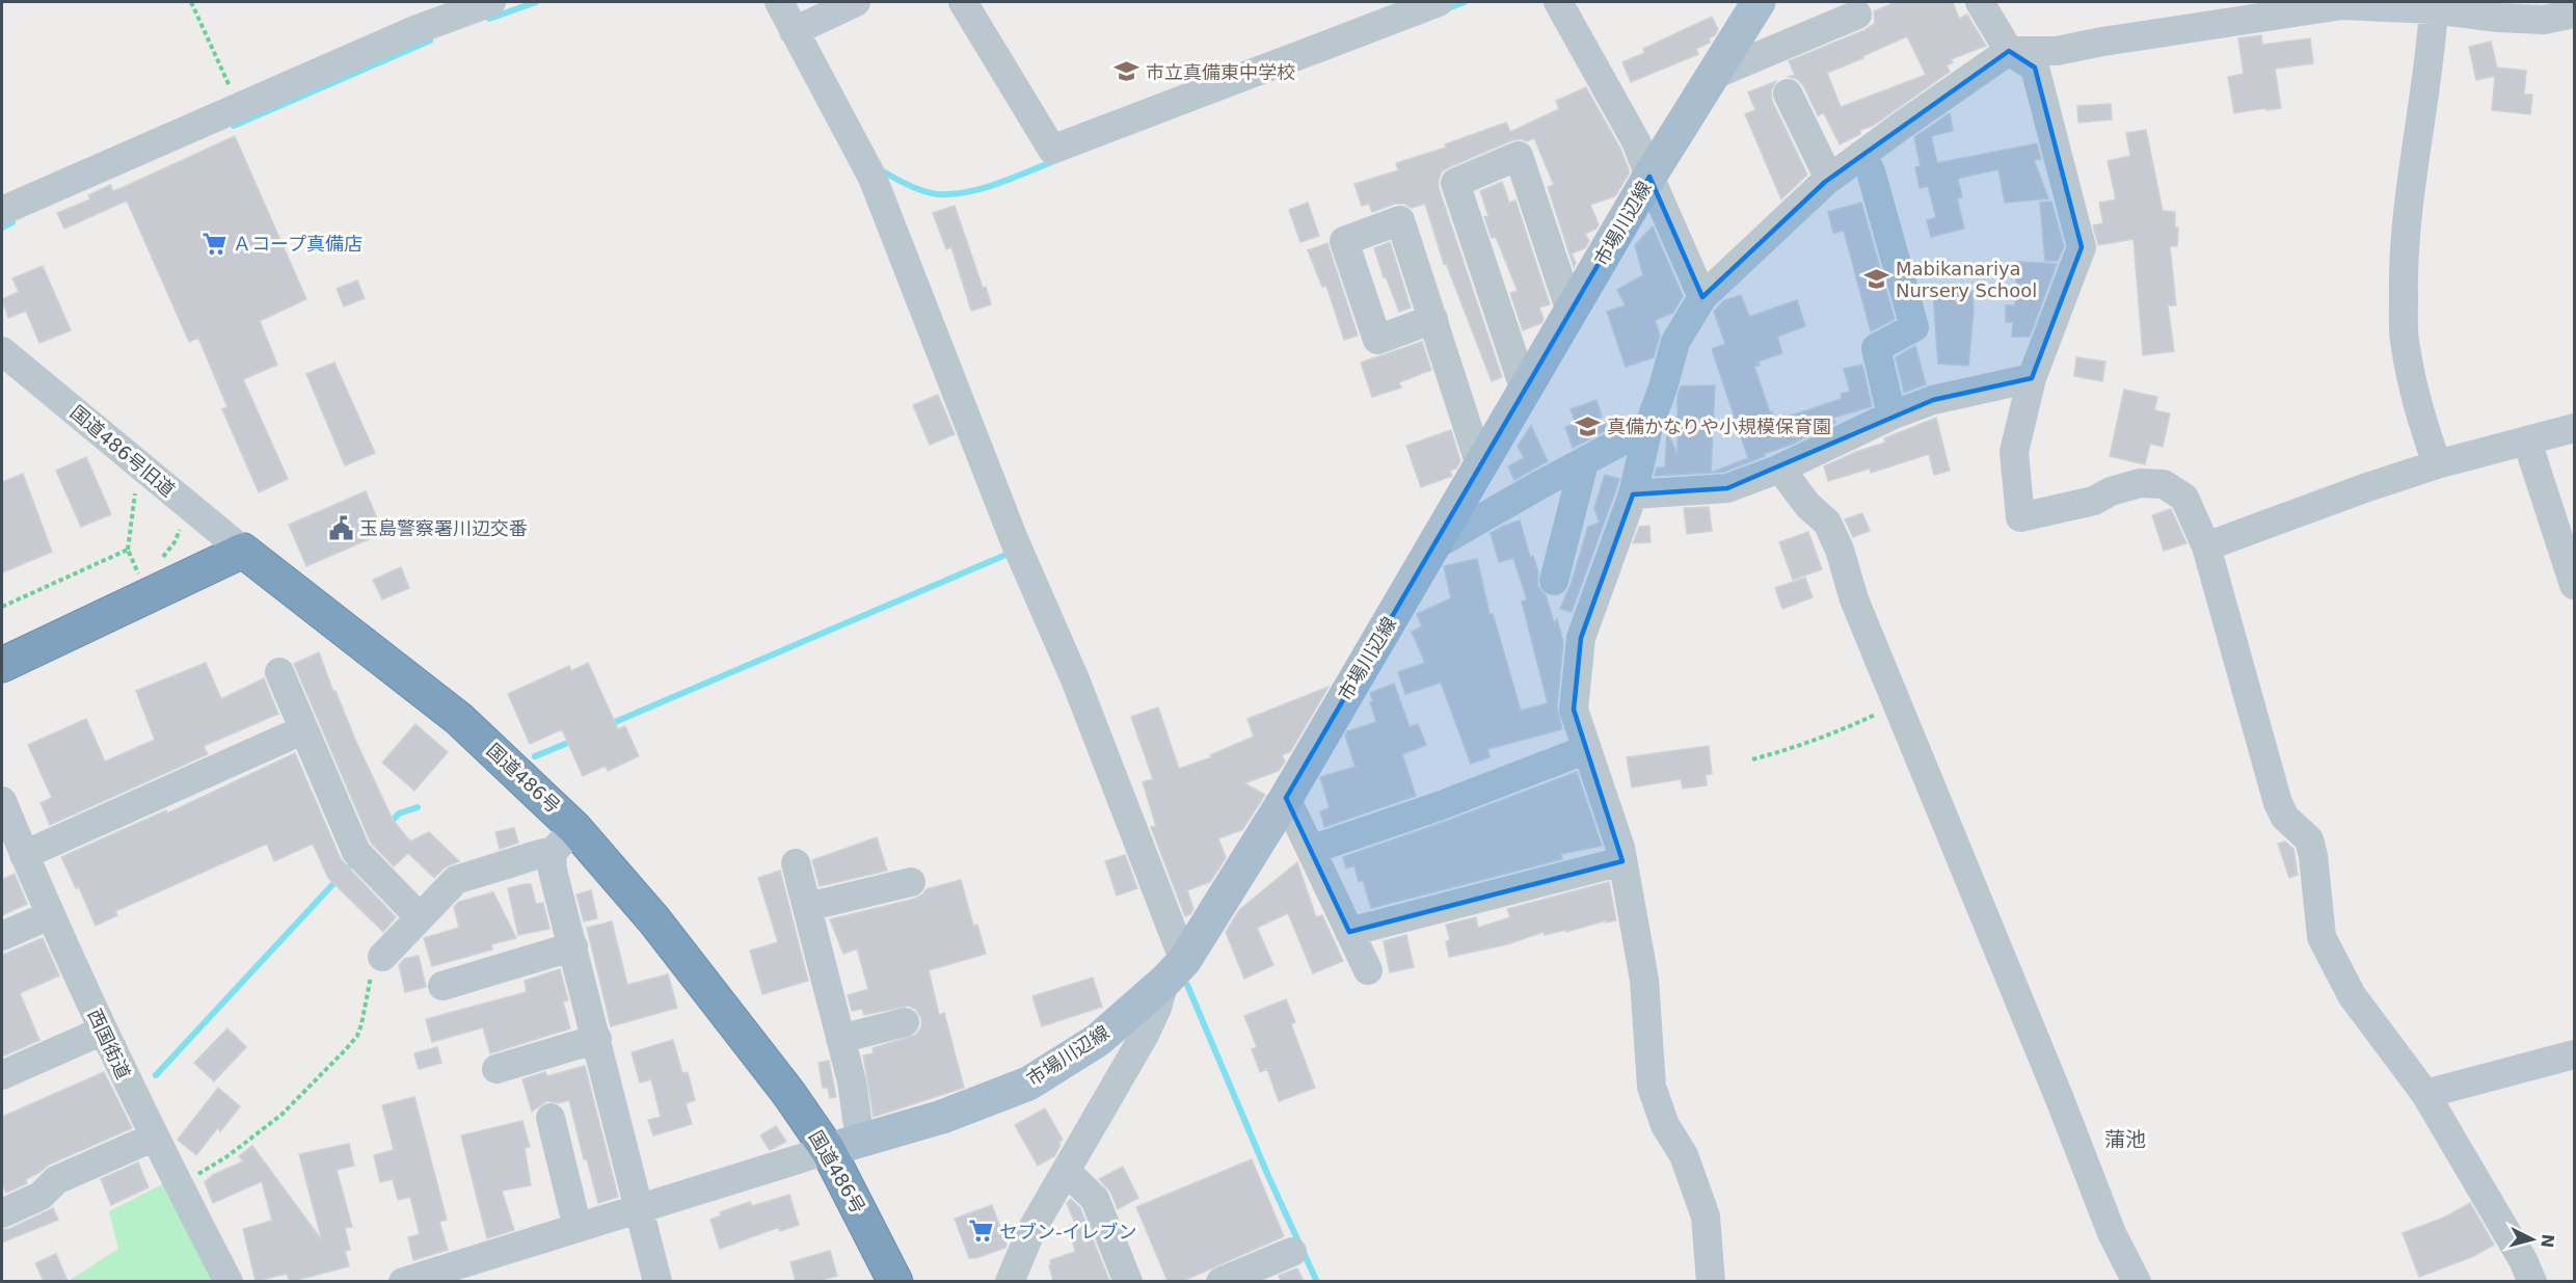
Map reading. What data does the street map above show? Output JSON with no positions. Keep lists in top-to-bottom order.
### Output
{
  "streets": {
    "highway": ["国道486号"],
    "main road": ["市場川辺線"],
    "street": ["国道486号旧道", "西国街道"]
  },
  "crossings": [
    ["市場川辺線", "国道486号"],
    ["国道486号旧道", "国道486号"]
  ],
  "districts": ["蒲池"],
  "places": {
    "school or university": ["市立真備東中学校", "Mabikanariya Nursery School", "真備かなりや小規模保育園"],
    "supermarket": ["Ａコープ真備店", "セブン-イレブン"],
    "public building": ["玉島警察署川辺交番"]
  },
  "north": "right"
}
